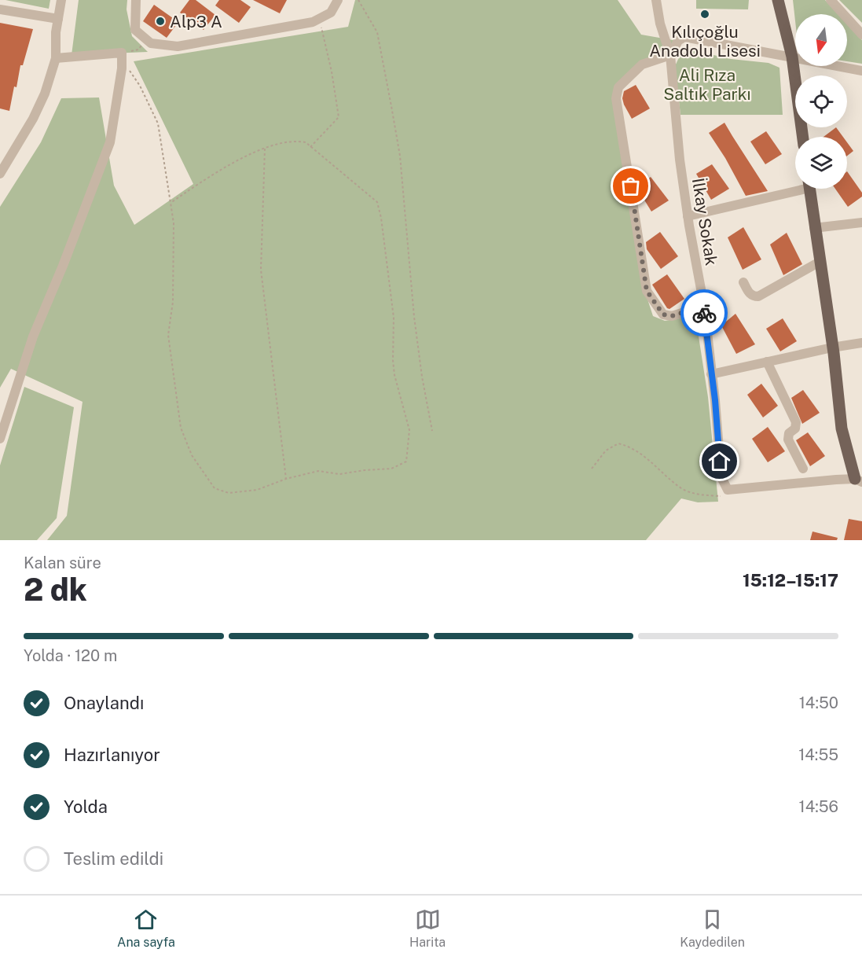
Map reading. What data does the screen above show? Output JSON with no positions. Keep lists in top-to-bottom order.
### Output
{
  "streets": {
    "street": ["İlkay Sokak"]
  },
  "parks": ["Ali Rıza Saltık Parkı"],
  "places": ["Kılıçoğlu Anadolu Lisesi", "Alp3 A"],
  "north": "bottom",
  "page": {
    "heading": ["2 dk", "Kalan süre", "15:12–15:17"],
    "bar": "Yolda · 120 m",
    "list": [
      ["Onaylandı", "14:50"],
      ["Hazırlanıyor", "14:55"],
      ["Yolda", "14:56"],
      "Teslim edildi"
    ],
    "tabs": ["Ana sayfa", "Harita", "Kaydedilen"]
  }
}
